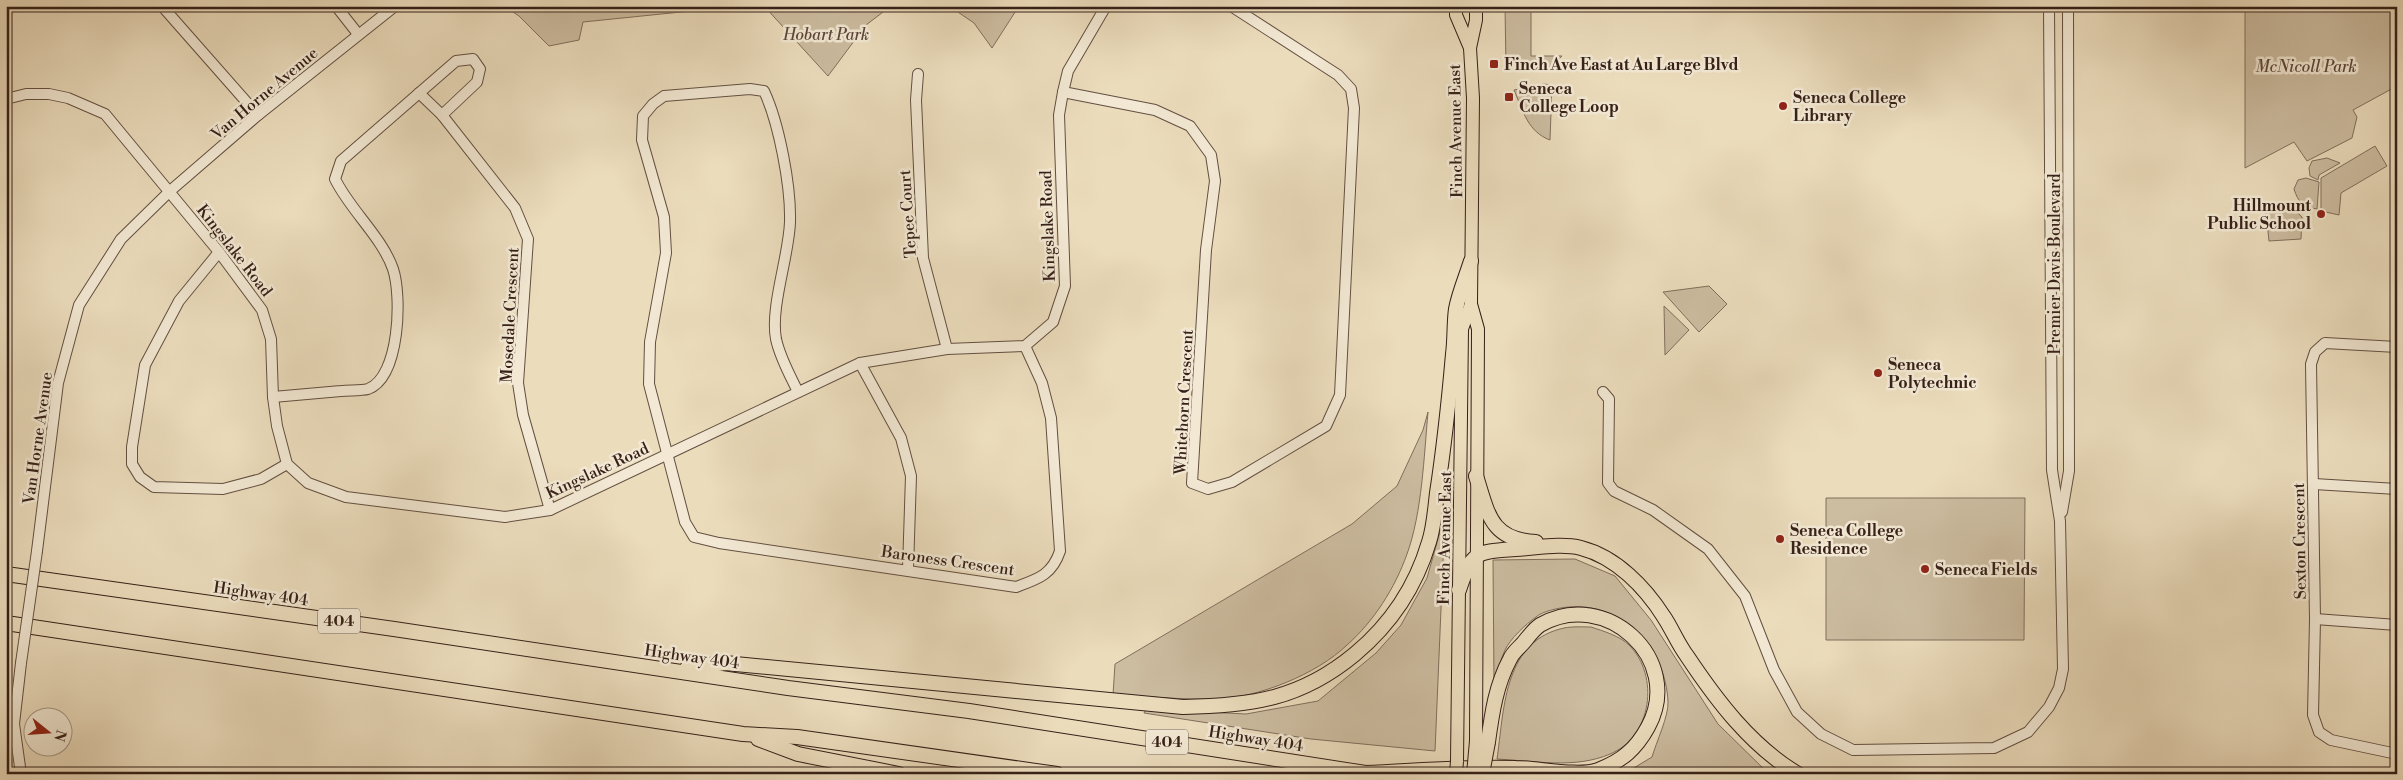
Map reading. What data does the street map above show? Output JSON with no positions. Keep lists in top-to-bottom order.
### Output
{
  "streets": {
    "highway": ["Highway 404", "404"],
    "main road": ["Finch Avenue East"],
    "street": [
      "Van Horne Avenue",
      "Tepee Court",
      "Kingslake Road",
      "Premier Davis Boulevard",
      "Mosedale Crescent",
      "Whitehorn Crescent",
      "Sexton Crescent",
      "Baroness Crescent"
    ]
  },
  "crossings": [
    ["Van Horne Avenue", "Kingslake Road"],
    ["Finch Avenue East", "Highway 404"],
    ["Tepee Court", "Kingslake Road"],
    ["Kingslake Road", "Mosedale Crescent"],
    ["Kingslake Road", "Whitehorn Crescent"],
    ["Kingslake Road", "Baroness Crescent"]
  ],
  "parks": ["Hobart Park", "McNicoll Park"],
  "places": {
    "transit": ["Finch Ave East at Au Large Blvd", "Seneca College Loop"],
    "other": [
      "Seneca College Library",
      "Hillmount Public School",
      "Seneca Polytechnic",
      "Seneca College Residence",
      "Seneca Fields"
    ]
  },
  "north": "right"
}
